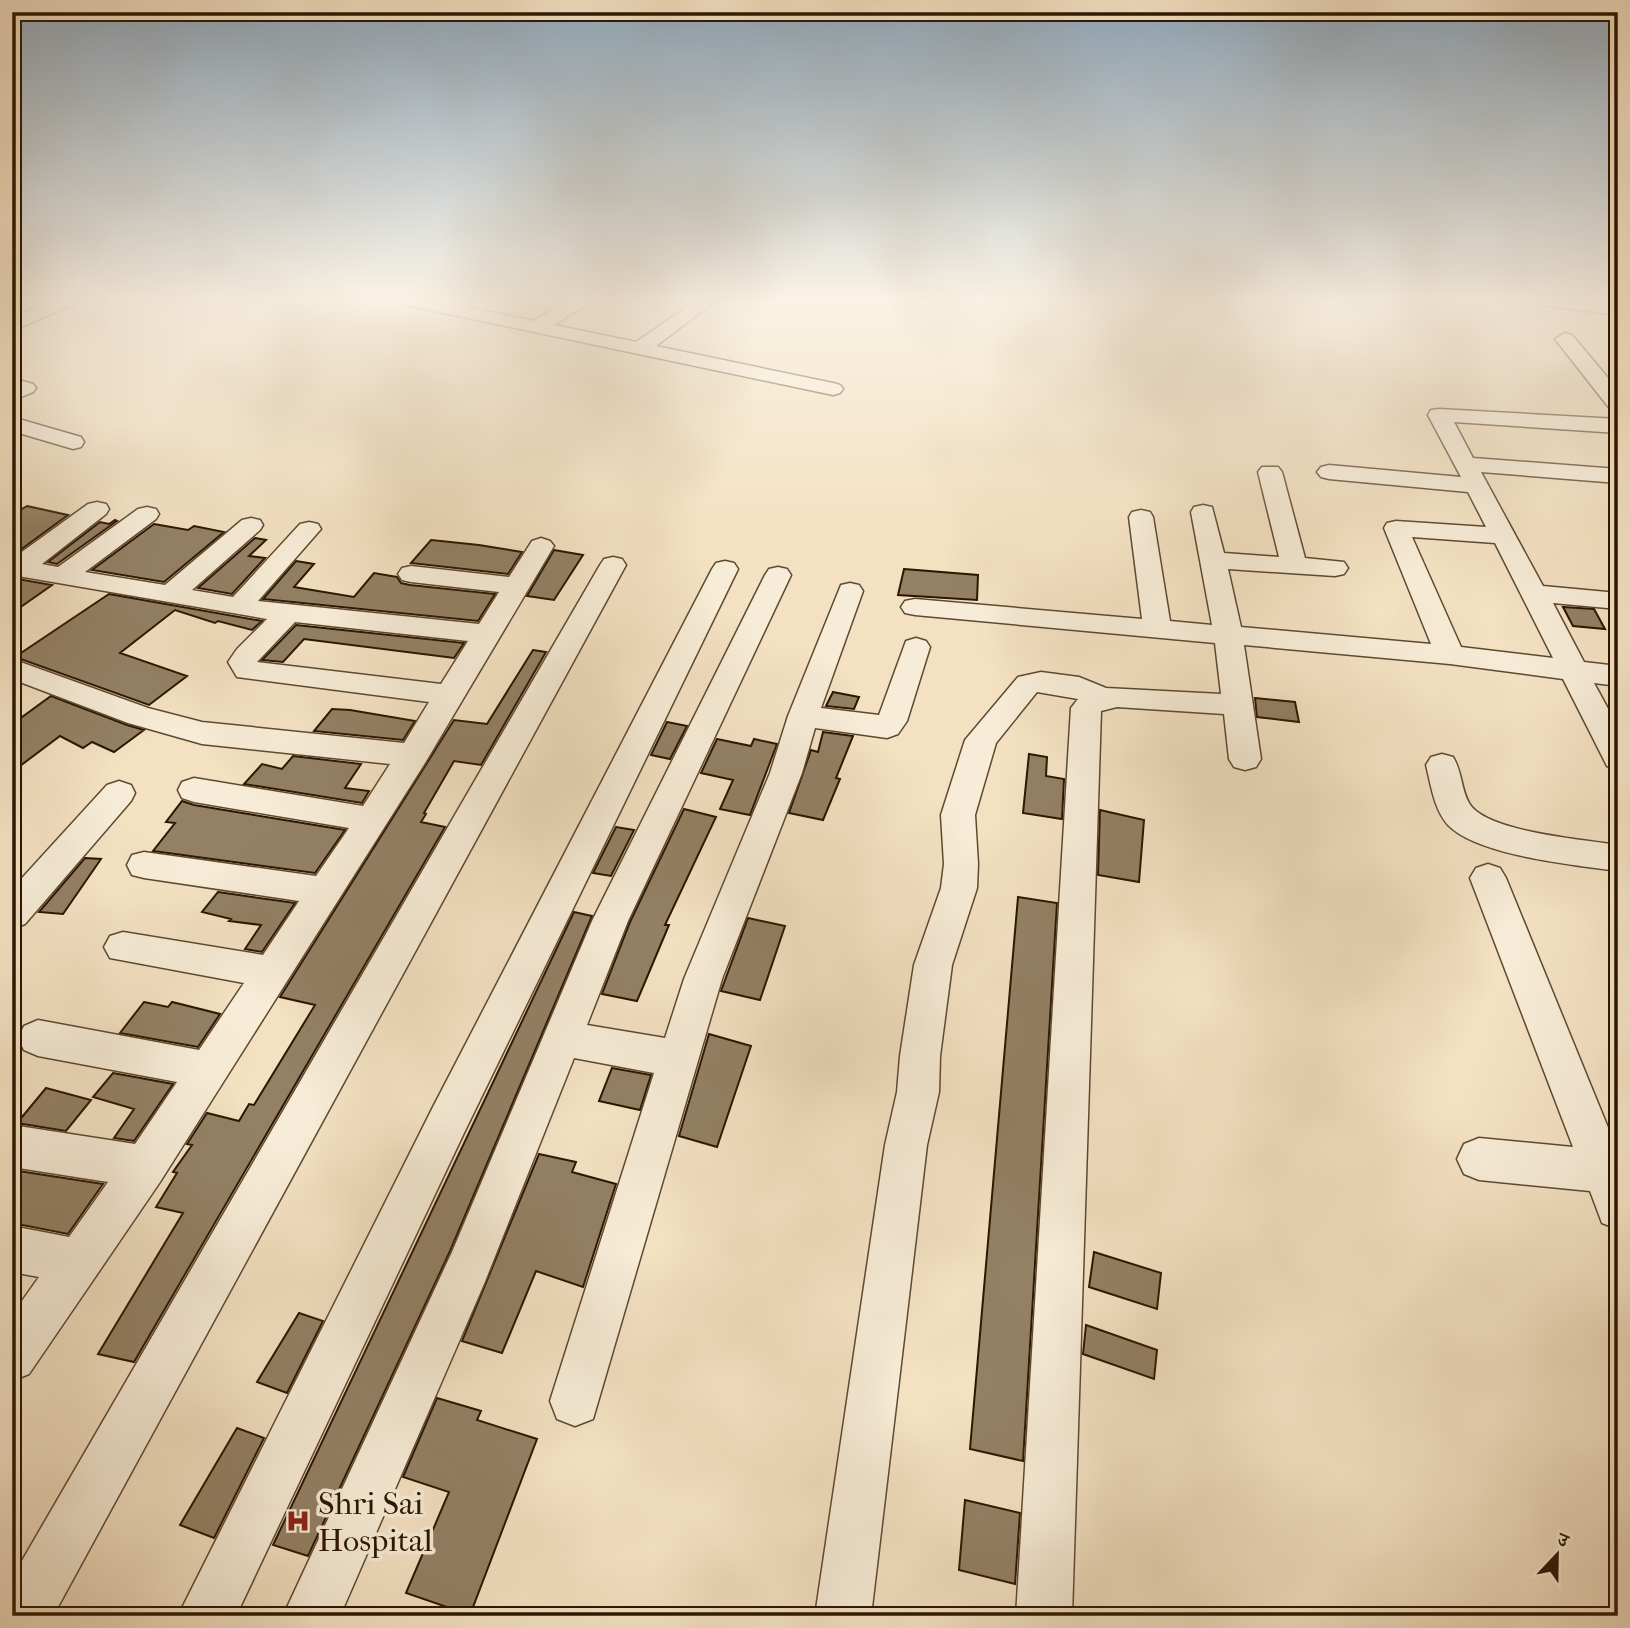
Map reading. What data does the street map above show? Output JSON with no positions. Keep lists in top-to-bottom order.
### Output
{
  "places": {
    "hospital": ["Shri Sai Hospital"]
  },
  "north": "top"
}
